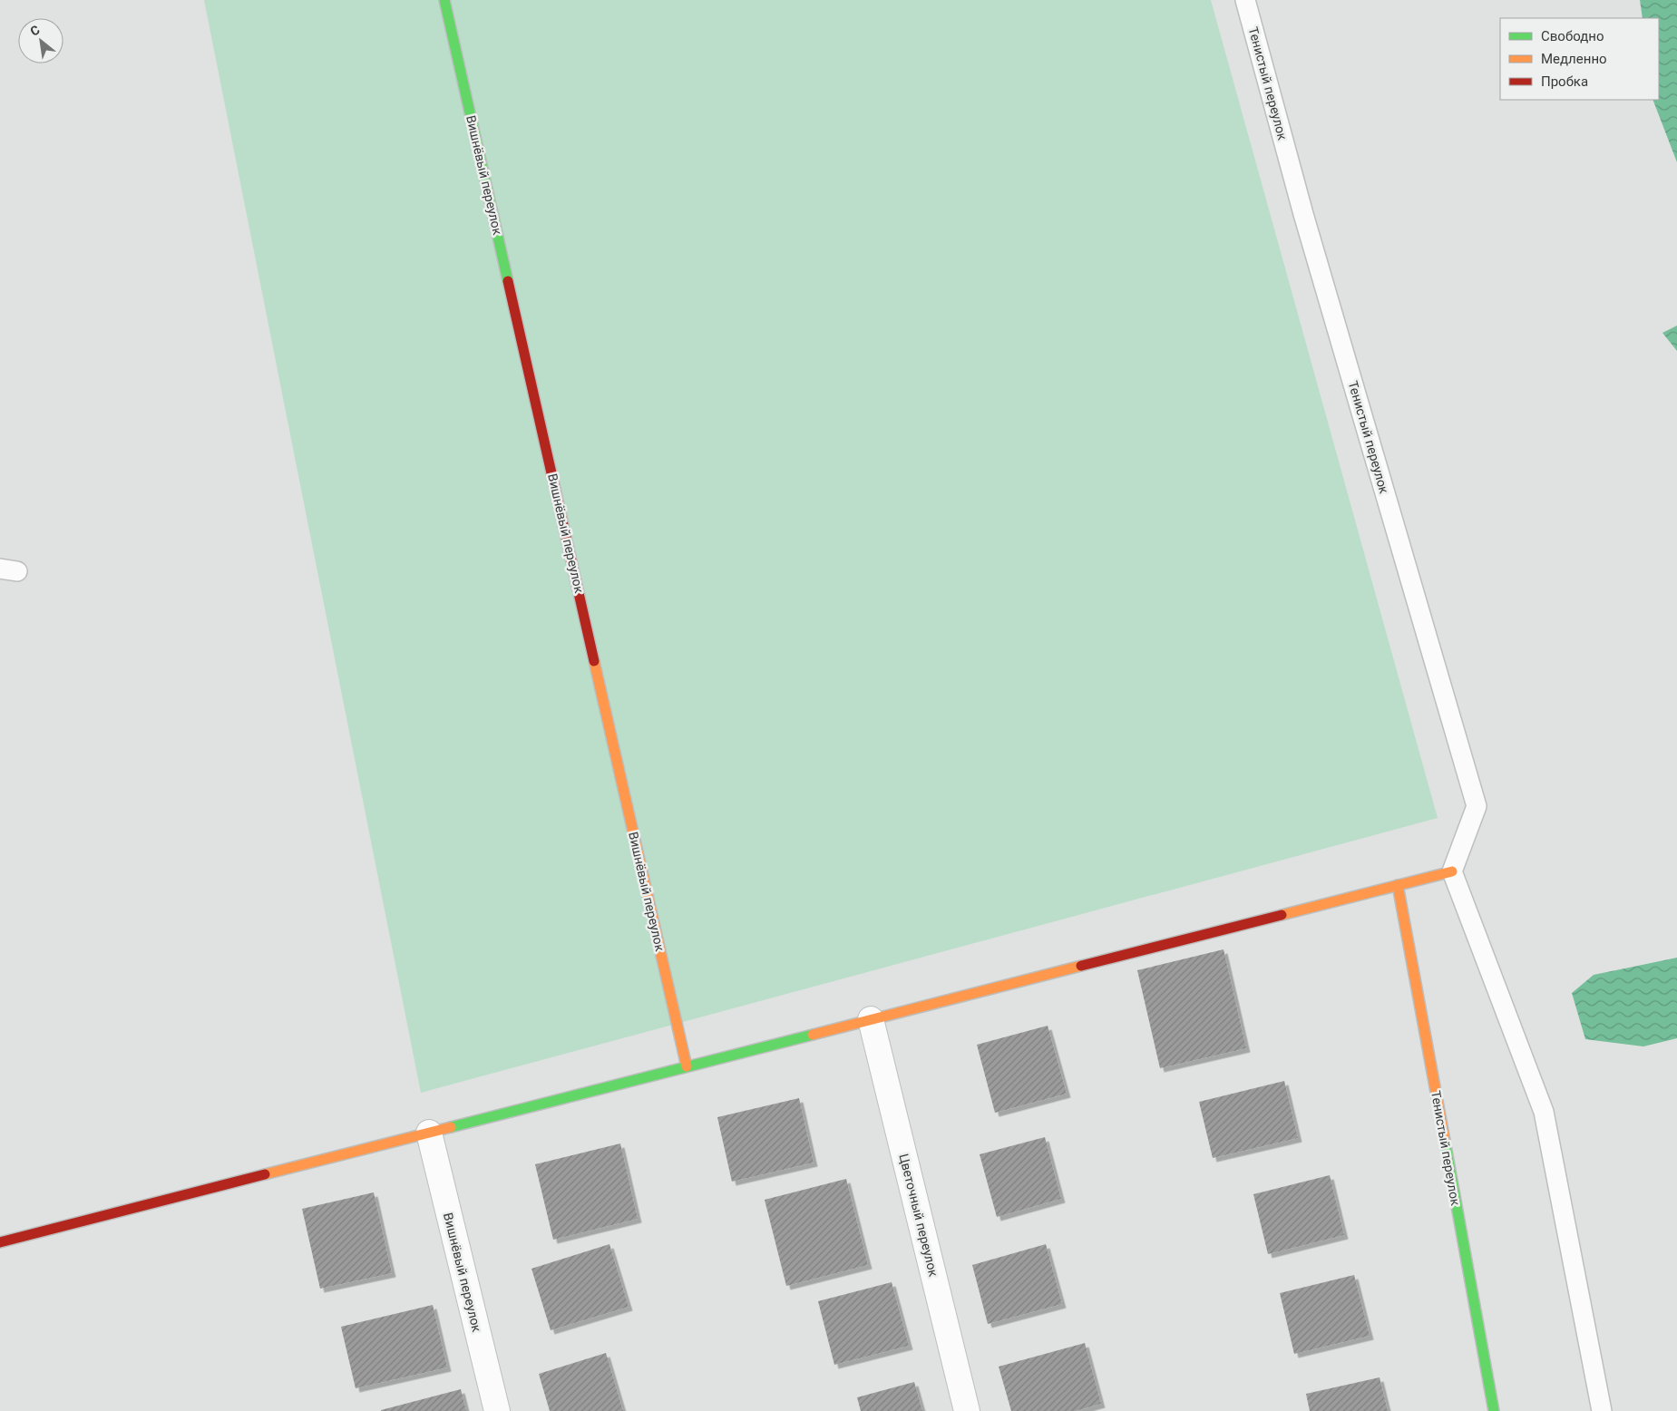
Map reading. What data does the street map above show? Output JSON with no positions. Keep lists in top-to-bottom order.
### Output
{
  "streets": {
    "street": ["Тенистый переулок", "Вишнёвый переулок", "Цветочный переулок"]
  },
  "legend": ["Свободно", "Медленно", "Пробка"],
  "north": "top left"
}
